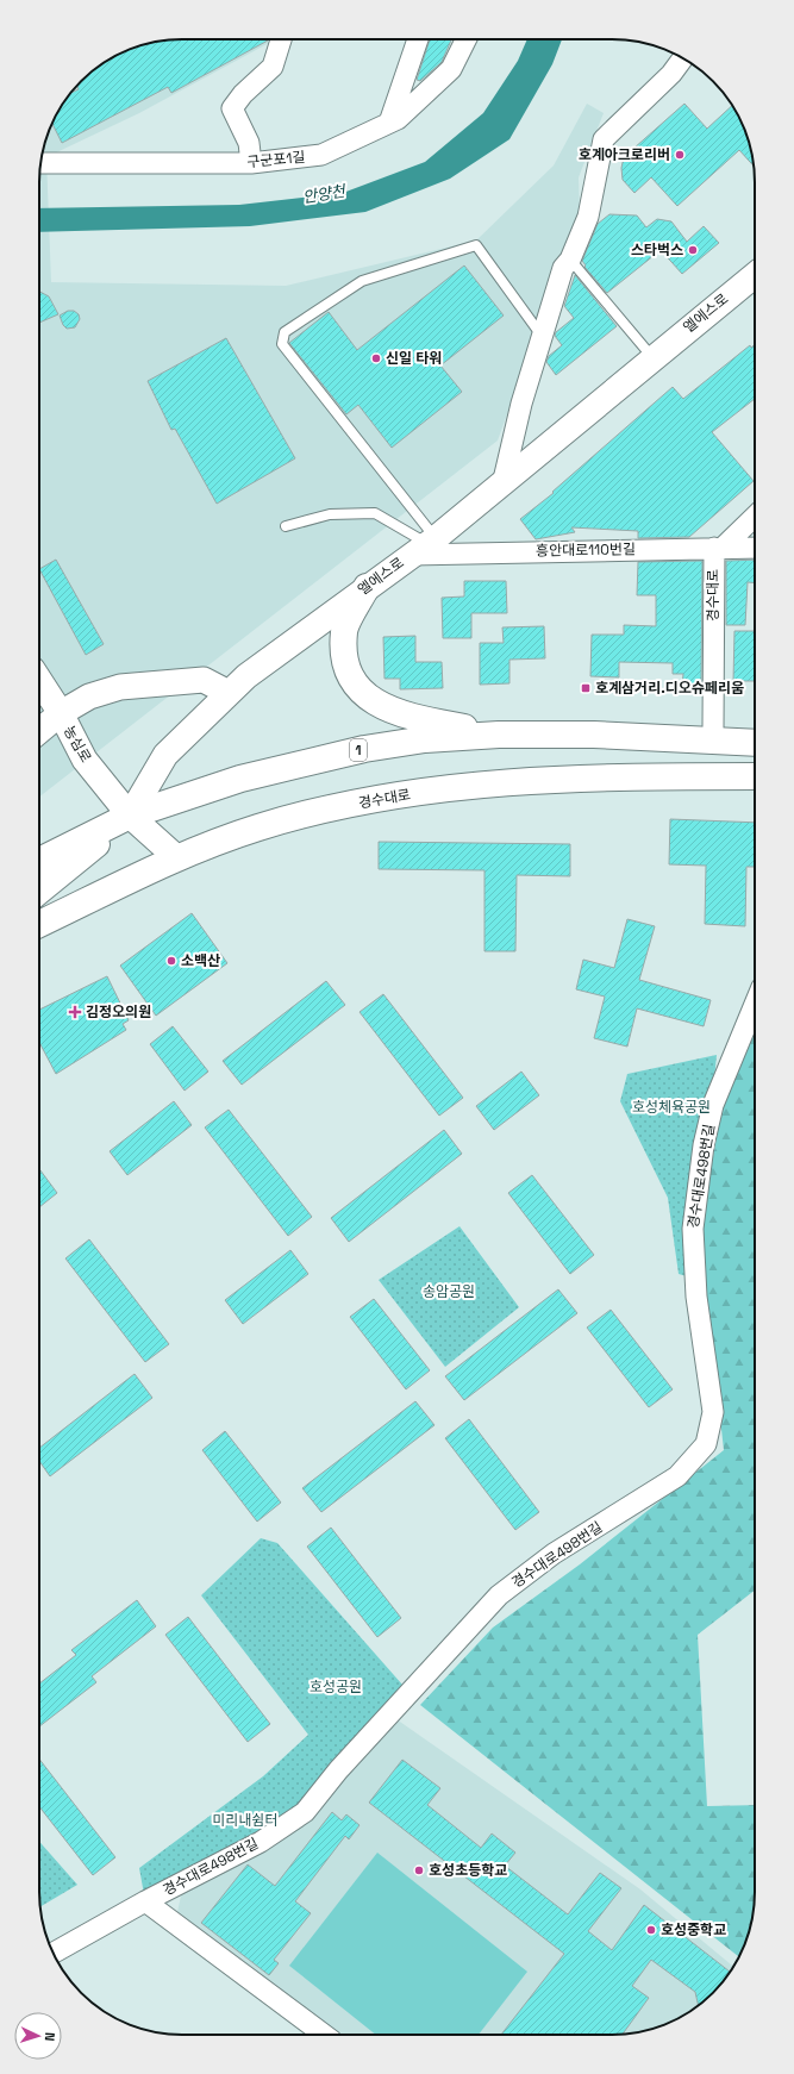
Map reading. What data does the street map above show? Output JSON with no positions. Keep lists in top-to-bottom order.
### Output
{
  "streets": {
    "main road": ["경수대로", "1"],
    "street": [
      "구군포1길",
      "엘에스로",
      "흥안대로110번길",
      "농심로",
      "경수대로498번길"
    ]
  },
  "crossings": [
    ["엘에스로", "흥안대로110번길"],
    ["엘에스로", "농심로"],
    ["엘에스로", "1"],
    ["흥안대로110번길", "경수대로"],
    ["경수대로", "농심로"],
    ["농심로", "1"]
  ],
  "water": ["안양천"],
  "parks": [
    "호성체육공원",
    "송암공원",
    "호성공원",
    "미리내쉼터"
  ],
  "places": {
    "other": [
      "호계아크로리버",
      "스타벅스",
      "신일 타워",
      "소백산",
      "호성초등학교",
      "호성중학교"
    ],
    "transit": ["호계삼거리.디오슈페리움"],
    "health": ["김정오의원"]
  },
  "north": "right"
}
